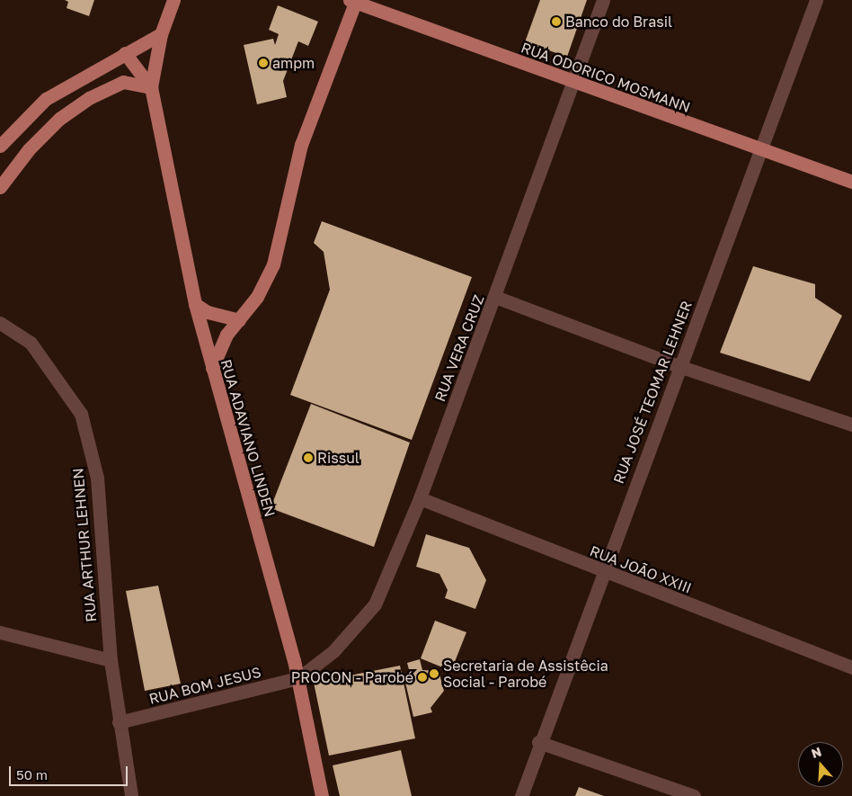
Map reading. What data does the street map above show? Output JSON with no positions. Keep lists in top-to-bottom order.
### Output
{
  "streets": {
    "main road": ["RUA ODORICO MOSMANN", "RUA ADAVIANO LINDEN"],
    "street": [
      "RUA VERA CRUZ",
      "RUA JOSÉ TEOMAR LEHNER",
      "RUA ARTHUR LEHNEN",
      "RUA JOÃO XXIII",
      "RUA BOM JESUS"
    ]
  },
  "crossings": [
    ["RUA ODORICO MOSMANN", "RUA VERA CRUZ"],
    ["RUA ODORICO MOSMANN", "RUA JOSÉ TEOMAR LEHNER"],
    ["RUA VERA CRUZ", "RUA ADAVIANO LINDEN"],
    ["RUA VERA CRUZ", "RUA JOÃO XXIII"],
    ["RUA VERA CRUZ", "RUA BOM JESUS"],
    ["RUA JOSÉ TEOMAR LEHNER", "RUA JOÃO XXIII"],
    ["RUA ADAVIANO LINDEN", "RUA BOM JESUS"],
    ["RUA ARTHUR LEHNEN", "RUA BOM JESUS"]
  ],
  "places": [
    "Banco do Brasil",
    "ampm",
    "Rissul",
    "Secretaria de Assistêcia Social - Parobé",
    "PROCON - Parobé"
  ],
  "scale_bar": "50 m",
  "north": "top"
}
